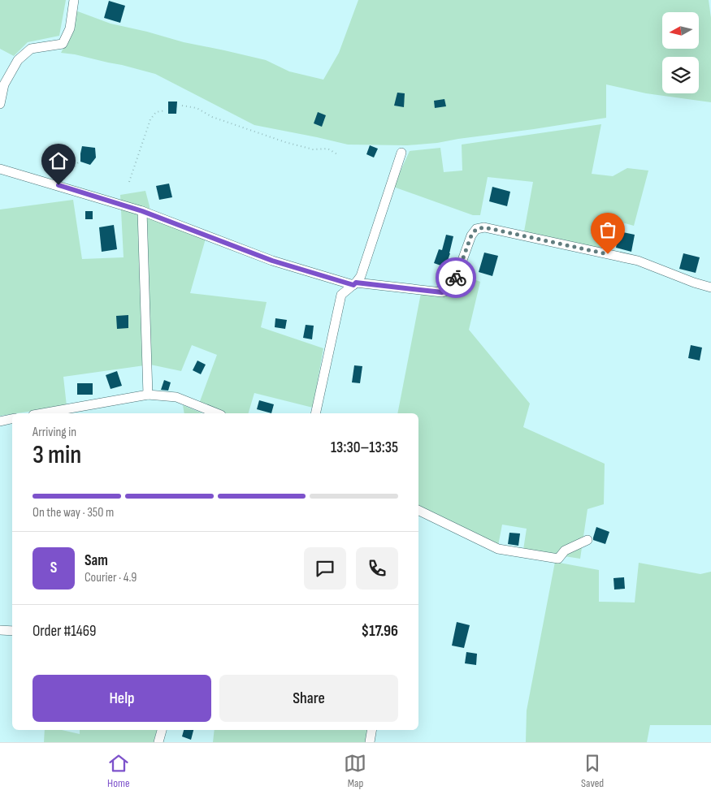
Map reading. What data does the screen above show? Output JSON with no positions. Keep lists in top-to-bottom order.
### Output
{
  "north": "left",
  "page": {
    "heading": ["3 min", "Arriving in", "13:30–13:35"],
    "panel": [
      "Sam",
      "Courier · 4.9",
      "Order #1469",
      "$17.96"
    ],
    "bar": "On the way · 350 m",
    "round": "S",
    "buttons": ["Help", "Share"],
    "tabs": ["Home", "Map", "Saved"]
  }
}
